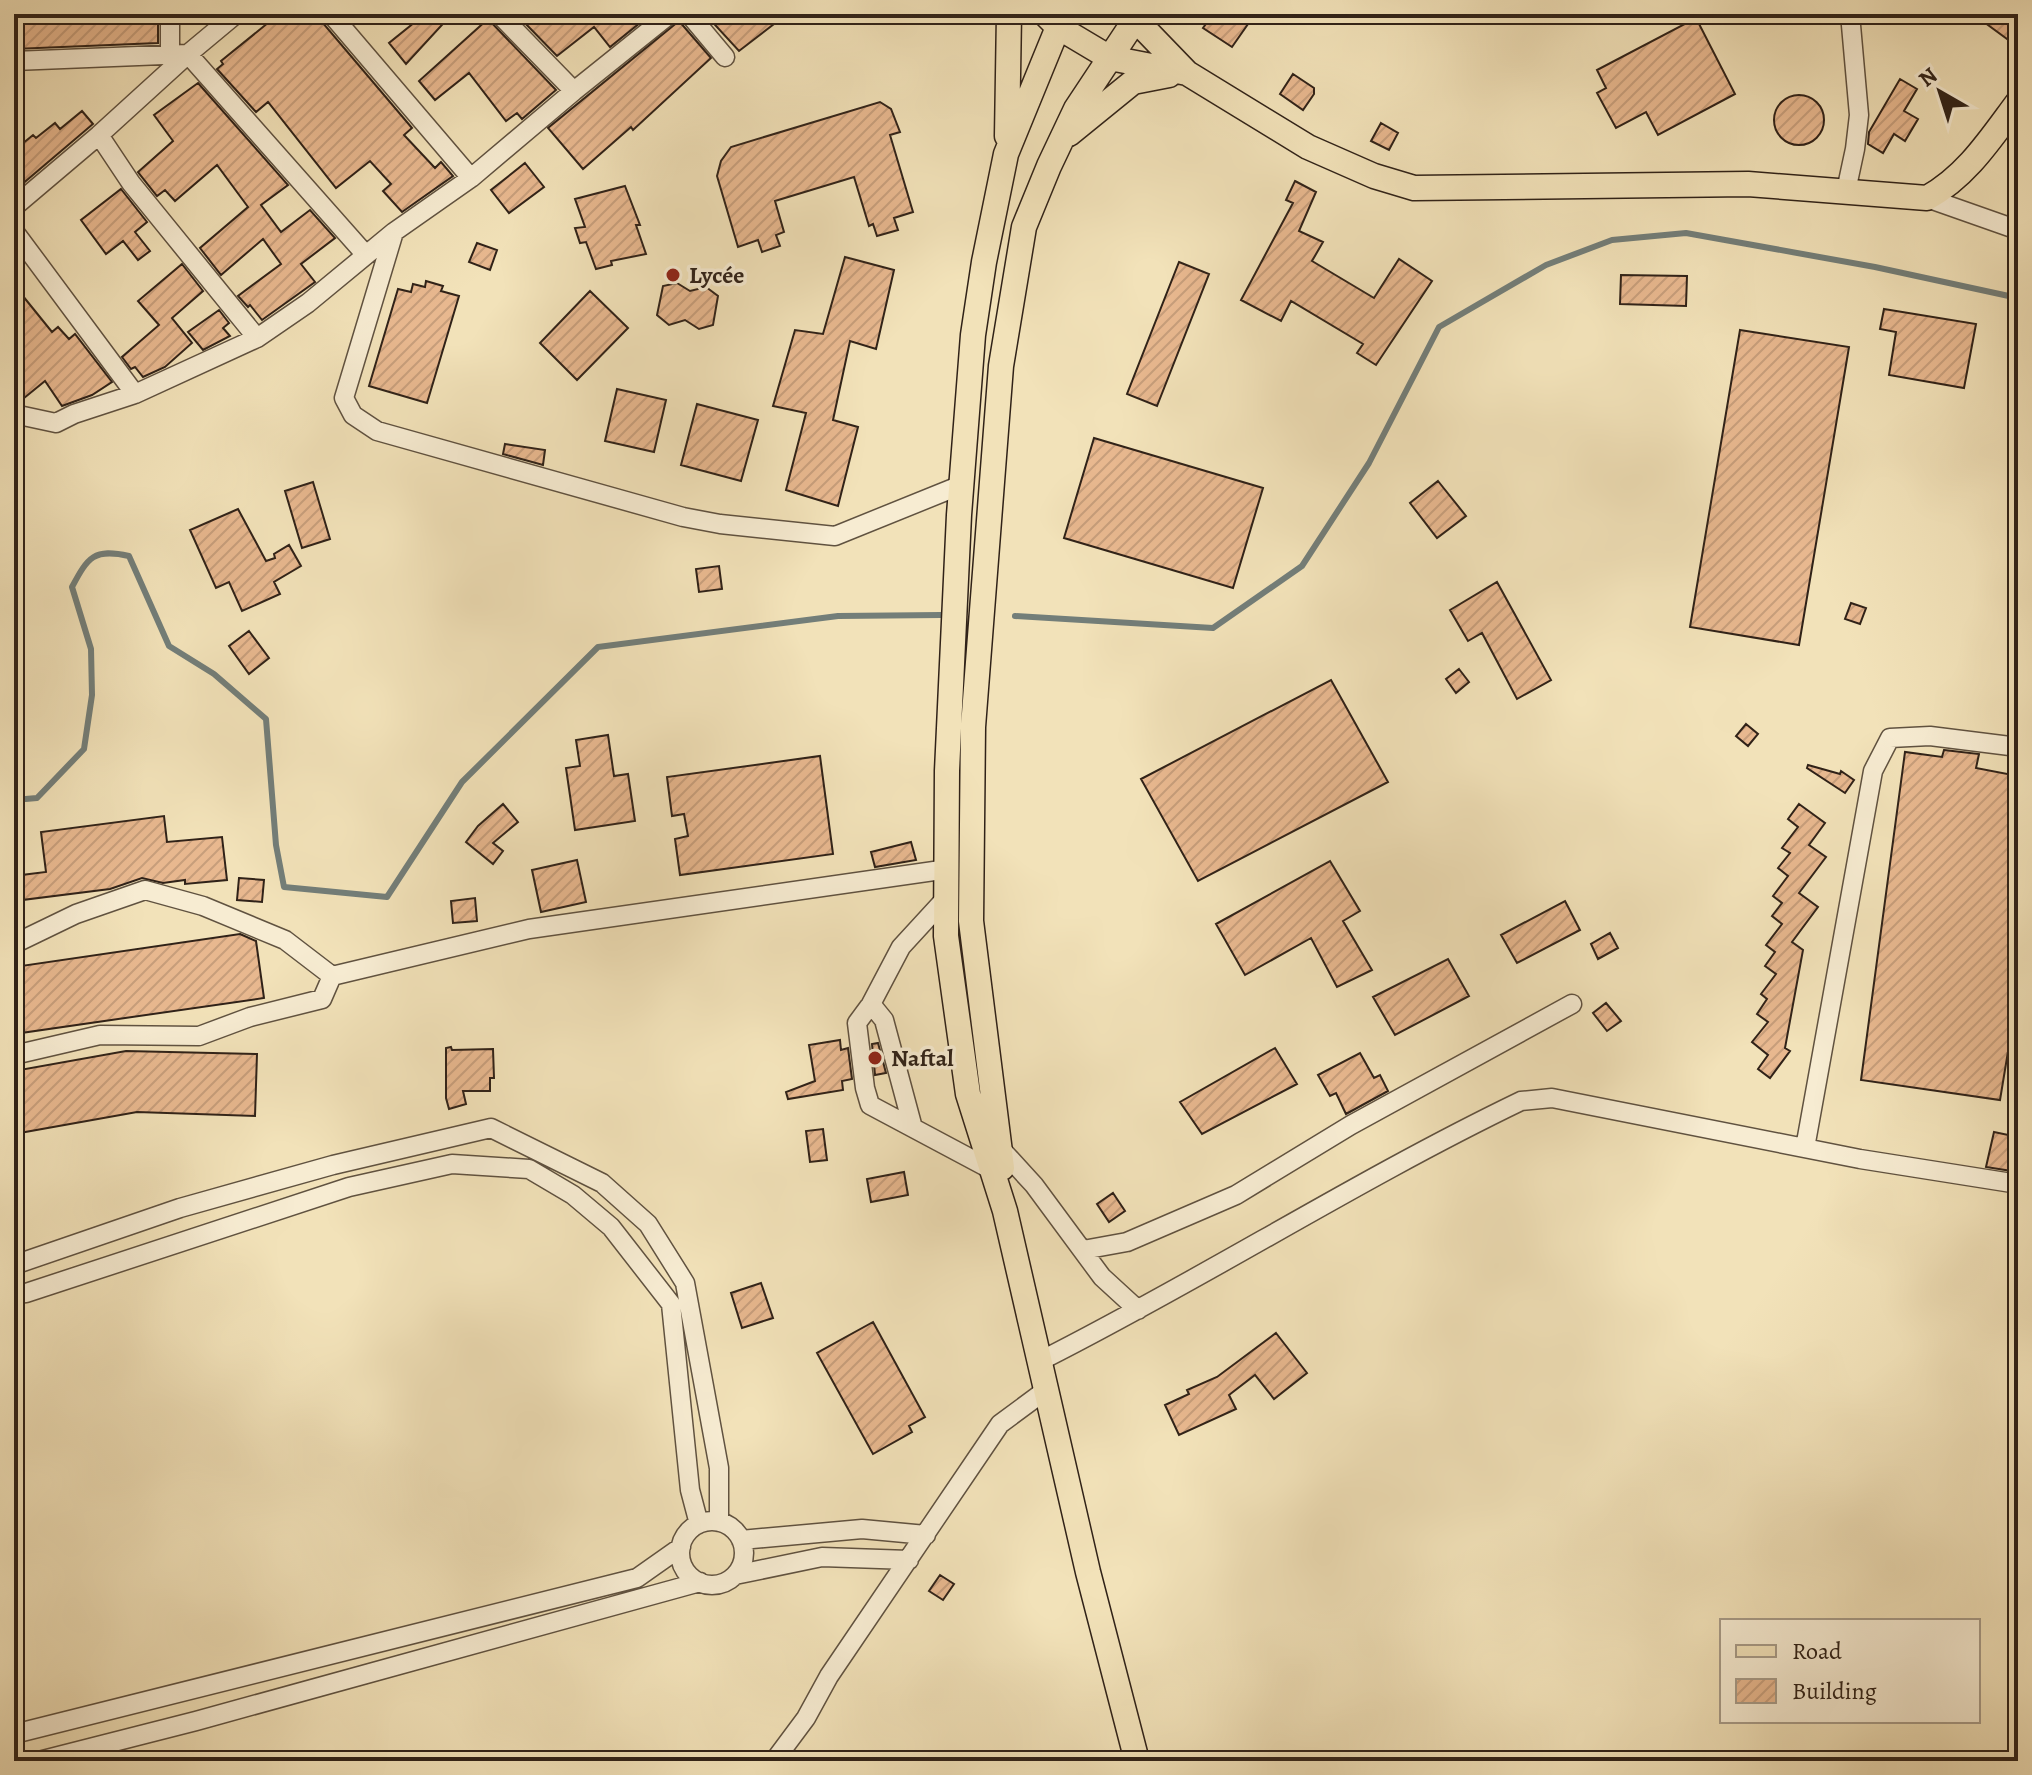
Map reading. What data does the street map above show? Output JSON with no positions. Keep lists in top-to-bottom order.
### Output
{
  "places": ["Lycée", "Naftal"],
  "legend": ["Road", "Building"],
  "north": "top left"
}
